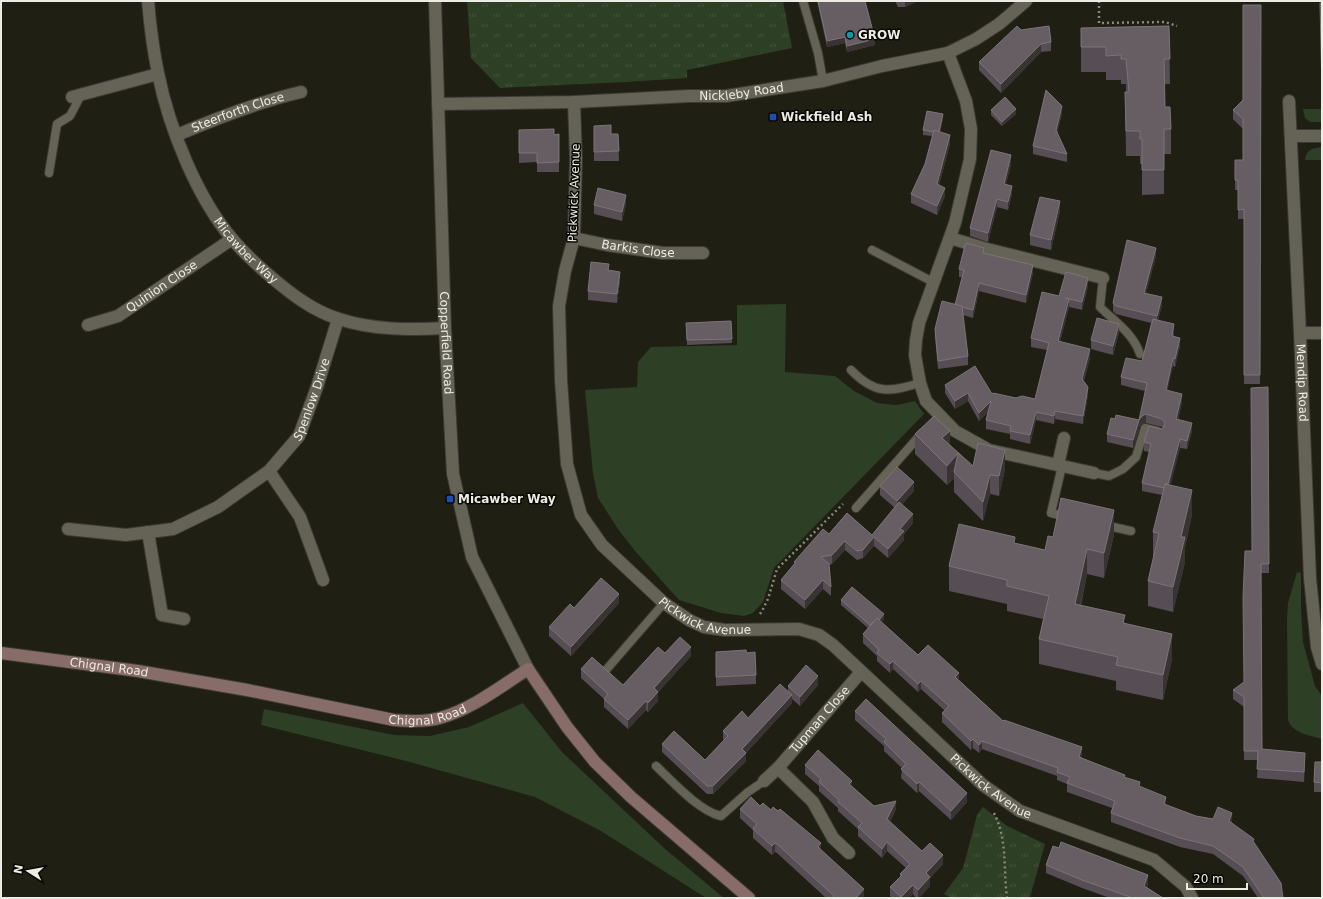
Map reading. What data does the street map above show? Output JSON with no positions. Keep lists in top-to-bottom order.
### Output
{
  "streets": {
    "street": [
      "Nickleby Road",
      "Steerforth Close",
      "Pickwick Avenue",
      "Barkis Close",
      "Micawber Way",
      "Quinion Close",
      "Copperfield Road",
      "Mendip Road",
      "Spenlow Drive",
      "Chignal Road",
      "Tupman Close"
    ]
  },
  "crossings": [
    ["Nickleby Road", "Pickwick Avenue"],
    ["Nickleby Road", "Copperfield Road"],
    ["Steerforth Close", "Micawber Way"],
    ["Pickwick Avenue", "Barkis Close"],
    ["Pickwick Avenue", "Tupman Close"],
    ["Micawber Way", "Quinion Close"],
    ["Micawber Way", "Copperfield Road"],
    ["Micawber Way", "Spenlow Drive"],
    ["Copperfield Road", "Chignal Road"]
  ],
  "places": {
    "other": ["GROW"],
    "transit": ["Wickfield Ash", "Micawber Way"]
  },
  "scale_bar": "20 m",
  "north": "left"
}
